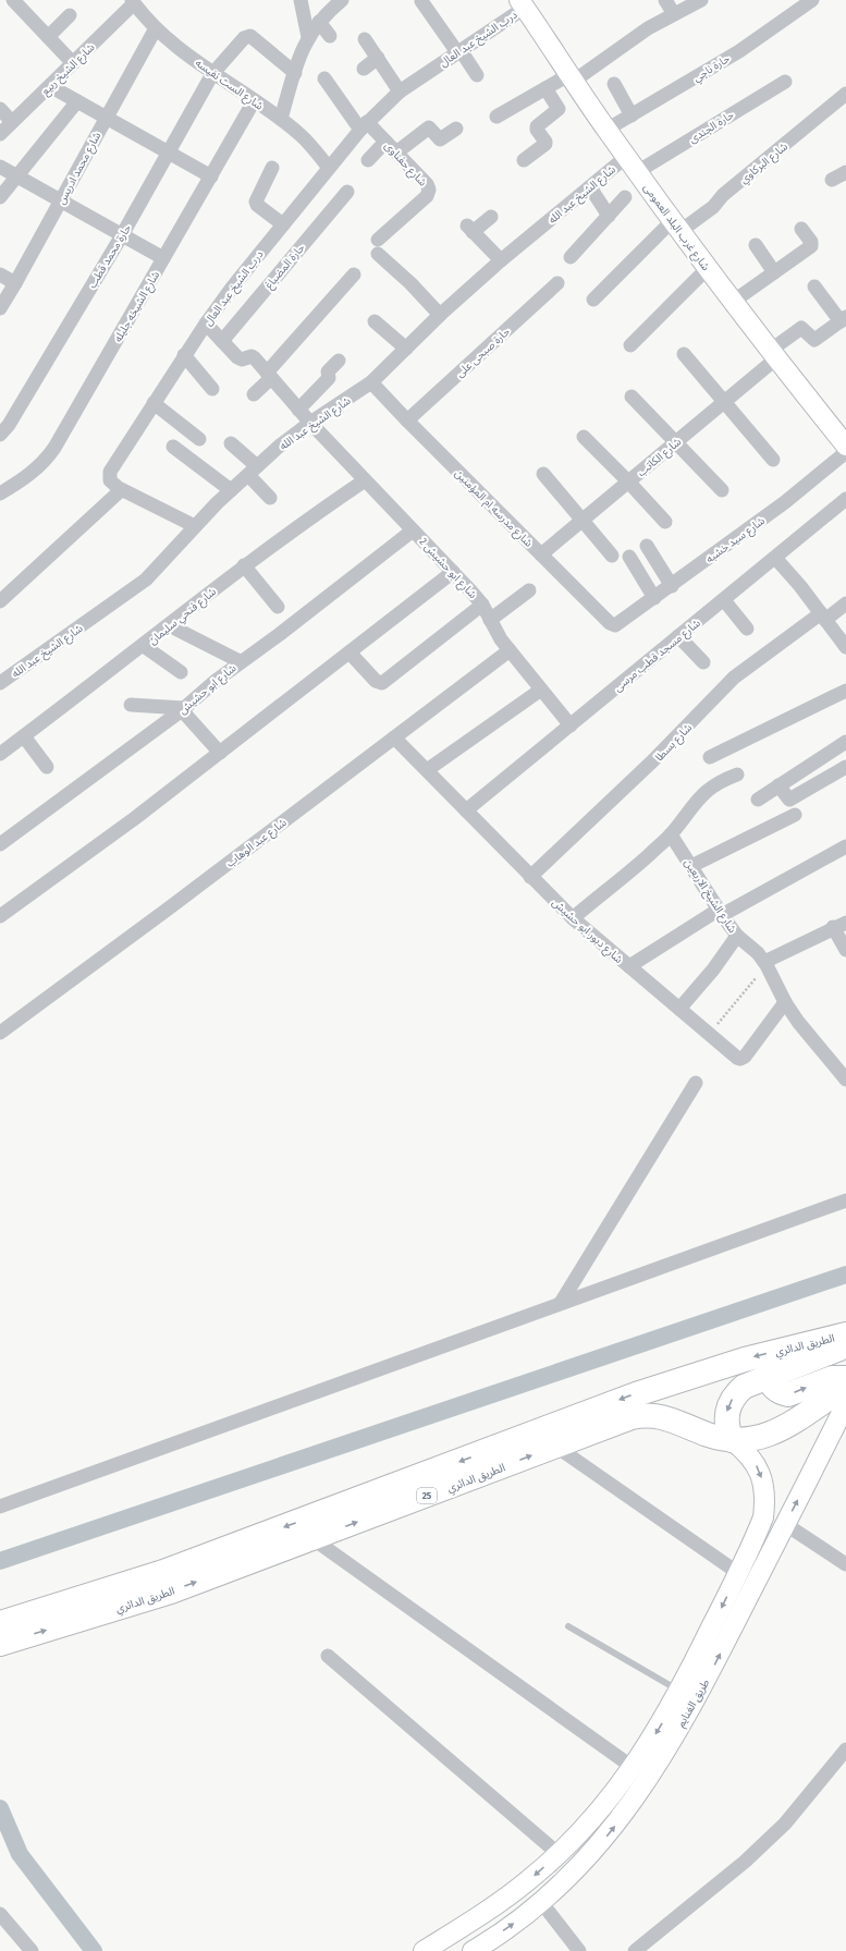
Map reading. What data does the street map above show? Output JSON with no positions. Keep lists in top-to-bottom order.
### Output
{
  "streets": {
    "highway": ["الطريق الدائري", "25"],
    "main road": ["شارع غرب البلد العمومى", "طريق الغنايم"],
    "street": [
      "درب الشيخ عبد العال",
      "حارة ناجي",
      "شارع الشيخ ربيع",
      "شارع الست نفيسه",
      "حارة الجندى",
      "شارع البركاوي",
      "شارع حفناوى",
      "شارع محمد ادريس",
      "شارع الشيخ عبد الله",
      "حارة محمد قطب",
      "حارة المضباغ",
      "شارع الشيخه جليله",
      "حارة صبحى على",
      "شارع الكاتب",
      "شارع مدرسه ام المؤمنين",
      "شارع سيد خشبه",
      "شارع ابو حشيش 2",
      "شارع فتحي سليمان",
      "شارع مسجد قطب مرسى",
      "شارع ابو حشيش",
      "شارع بسطا",
      "شارع عبد الوهاب",
      "شارع الشيخ الاربعين",
      "شارع دبور ابو حشيش"
    ]
  },
  "crossings": [
    ["درب الشيخ عبد العال", "شارع الست نفيسه"],
    ["درب الشيخ عبد العال", "شارع حفناوى"],
    ["درب الشيخ عبد العال", "شارع غرب البلد العمومى"],
    ["حارة ناجي", "شارع غرب البلد العمومى"],
    ["شارع الشيخ ربيع", "شارع الست نفيسه"],
    ["شارع الست نفيسه", "شارع محمد ادريس"],
    ["شارع الست نفيسه", "حارة محمد قطب"],
    ["شارع الست نفيسه", "شارع الشيخه جليله"],
    ["حارة الجندى", "شارع الشيخ عبد الله"],
    ["حارة الجندى", "شارع غرب البلد العمومى"],
    ["شارع البركاوي", "شارع غرب البلد العمومى"],
    ["شارع حفناوى", "شارع الشيخ عبد الله"],
    ["شارع الشيخ عبد الله", "شارع غرب البلد العمومى"],
    ["شارع الشيخ عبد الله", "شارع مدرسه ام المؤمنين"],
    ["شارع الشيخ عبد الله", "شارع ابو حشيش 2"],
    ["شارع غرب البلد العمومى", "شارع الكاتب"],
    ["حارة المضباغ", "شارع ابو حشيش 2"],
    ["حارة صبحى على", "شارع مدرسه ام المؤمنين"],
    ["شارع الكاتب", "شارع مدرسه ام المؤمنين"],
    ["شارع مدرسه ام المؤمنين", "شارع سيد خشبه"],
    ["شارع ابو حشيش 2", "شارع فتحي سليمان"],
    ["شارع ابو حشيش 2", "شارع مسجد قطب مرسى"],
    ["شارع ابو حشيش 2", "شارع ابو حشيش"],
    ["شارع ابو حشيش 2", "شارع عبد الوهاب"],
    ["شارع مسجد قطب مرسى", "شارع دبور ابو حشيش"],
    ["شارع بسطا", "شارع دبور ابو حشيش"],
    ["شارع عبد الوهاب", "شارع دبور ابو حشيش"],
    ["شارع الشيخ الاربعين", "شارع دبور ابو حشيش"],
    ["الطريق الدائري", "طريق الغنايم"]
  ]
}
